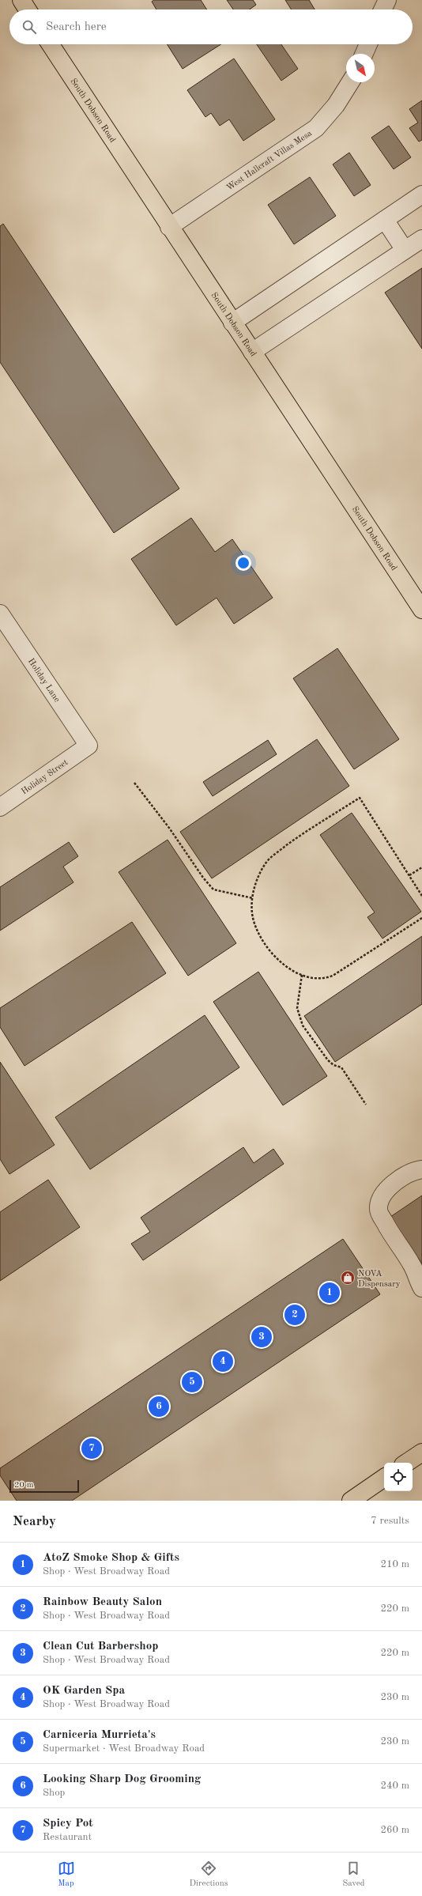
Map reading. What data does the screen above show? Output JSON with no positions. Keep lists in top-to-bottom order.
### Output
{
  "streets": {
    "main road": ["South Dobson Road"],
    "street": ["West Hallcraft Villas Mesa", "Holiday Lane", "Holiday Street"]
  },
  "crossings": [
    ["South Dobson Road", "West Hallcraft Villas Mesa"],
    ["Holiday Lane", "Holiday Street"]
  ],
  "places": {
    "shop": ["NOVA Dispensary"]
  },
  "scale_bar": "20 m",
  "north": "bottom right",
  "page": {
    "search": "Search here",
    "pins": [
      "1",
      "2",
      "3",
      "4",
      "5",
      "6",
      "7"
    ],
    "scale": "20 m",
    "heading": ["Nearby", "7 results"],
    "list": [
      {
        "mark": "1",
        "name": "AtoZ Smoke Shop & Gifts",
        "note": "Shop · West Broadway Road",
        "value": "210 m"
      },
      {
        "mark": "2",
        "name": "Rainbow Beauty Salon",
        "note": "Shop · West Broadway Road",
        "value": "220 m"
      },
      {
        "mark": "3",
        "name": "Clean Cut Barbershop",
        "note": "Shop · West Broadway Road",
        "value": "220 m"
      },
      {
        "mark": "4",
        "name": "OK Garden Spa",
        "note": "Shop · West Broadway Road",
        "value": "230 m"
      },
      {
        "mark": "5",
        "name": "Carniceria Murrieta's",
        "note": "Supermarket · West Broadway Road",
        "value": "230 m"
      },
      {
        "mark": "6",
        "name": "Looking Sharp Dog Grooming",
        "note": "Shop",
        "value": "240 m"
      },
      {
        "mark": "7",
        "name": "Spicy Pot",
        "note": "Restaurant",
        "value": "260 m"
      }
    ],
    "nav": ["Map", "Directions", "Saved"]
  }
}
